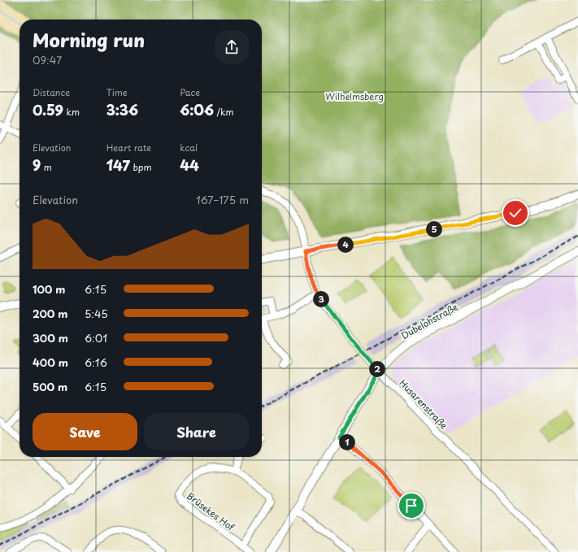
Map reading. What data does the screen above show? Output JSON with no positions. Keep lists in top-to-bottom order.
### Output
{
  "streets": {
    "main road": ["Dubelohstraße"],
    "street": ["Husarenstraße", "Brüsekes Hof"]
  },
  "crossings": [
    ["Dubelohstraße", "Husarenstraße"]
  ],
  "parks": ["Wilhelmsberg"],
  "page": {
    "heading": ["Morning run", "09:47"],
    "stats": [
      ["Distance", "0.59 km"],
      ["Time", "3:36"],
      ["Pace", "6:06 /km"],
      ["Elevation", "9 m"],
      ["Heart rate", "147 bpm"],
      ["kcal", "44"]
    ],
    "chart": ["Elevation", "167–175 m"],
    "pins": [
      "5",
      "4",
      "3",
      "2",
      "1"
    ],
    "list": [
      {
        "name": "100 m",
        "note": "6:15"
      },
      {
        "name": "200 m",
        "note": "5:45"
      },
      {
        "name": "300 m",
        "note": "6:01"
      },
      {
        "name": "400 m",
        "note": "6:16"
      },
      {
        "name": "500 m",
        "note": "6:15"
      }
    ],
    "buttons": ["Save", "Share"]
  }
}
